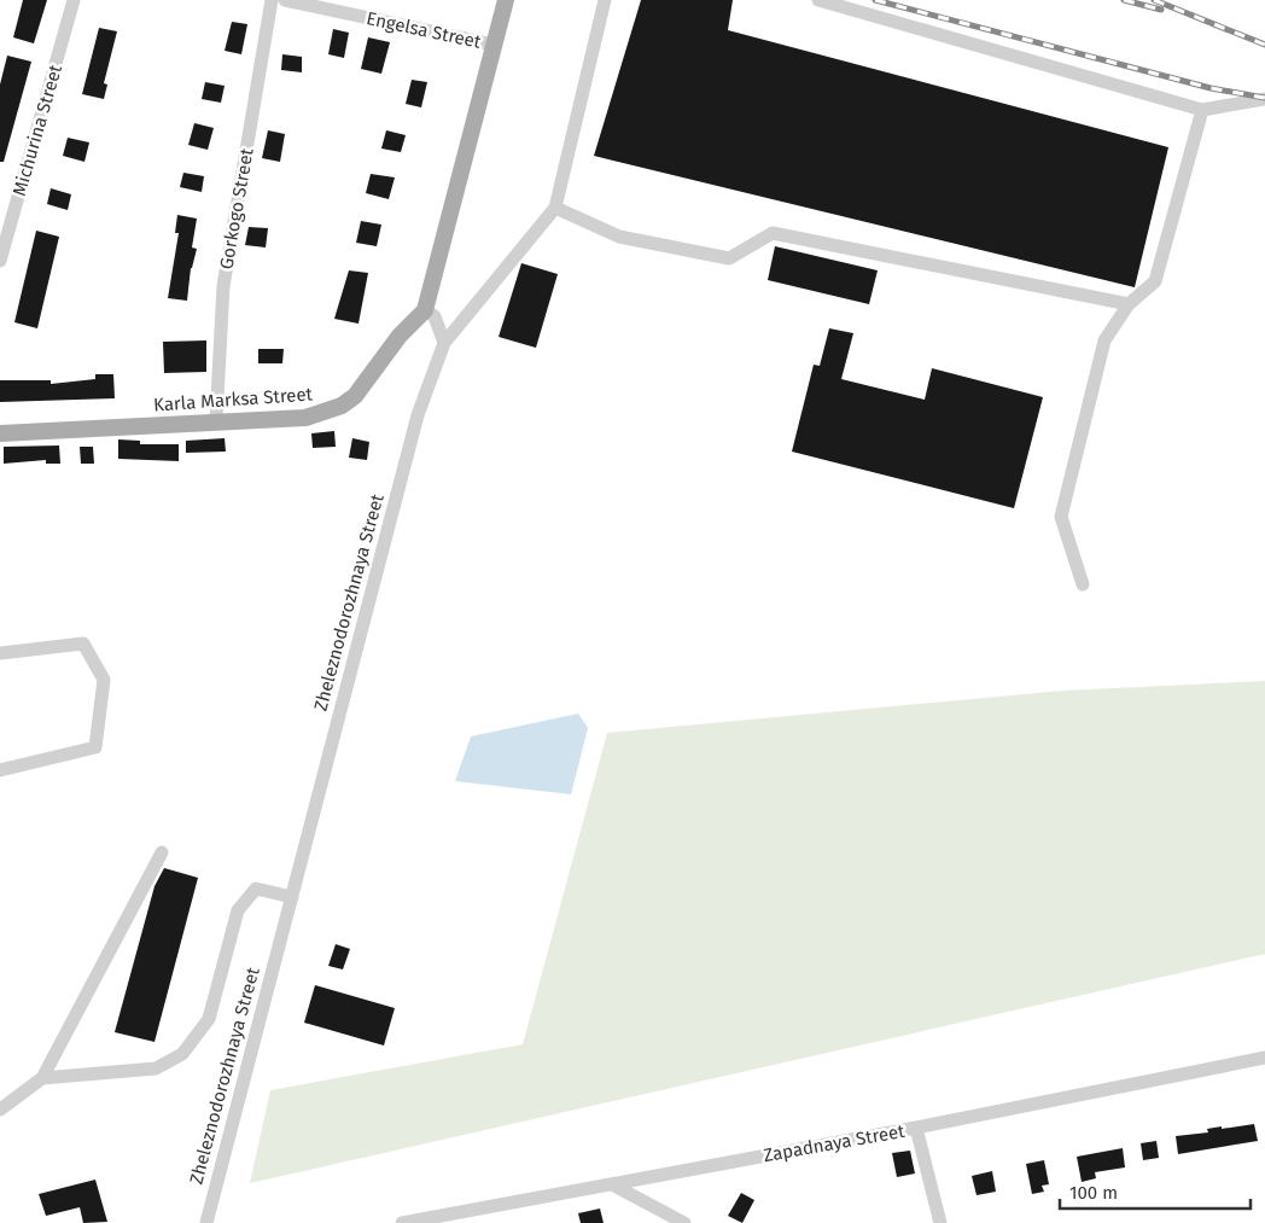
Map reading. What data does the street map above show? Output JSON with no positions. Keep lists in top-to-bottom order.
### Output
{
  "streets": {
    "main road": ["Karla Marksa Street"],
    "street": [
      "Engelsa Street",
      "Michurina Street",
      "Gorkogo Street",
      "Zheleznodorozhnaya Street",
      "Zapadnaya Street"
    ]
  },
  "crossings": [
    ["Gorkogo Street", "Karla Marksa Street"]
  ],
  "scale_bar": "100 m"
}
